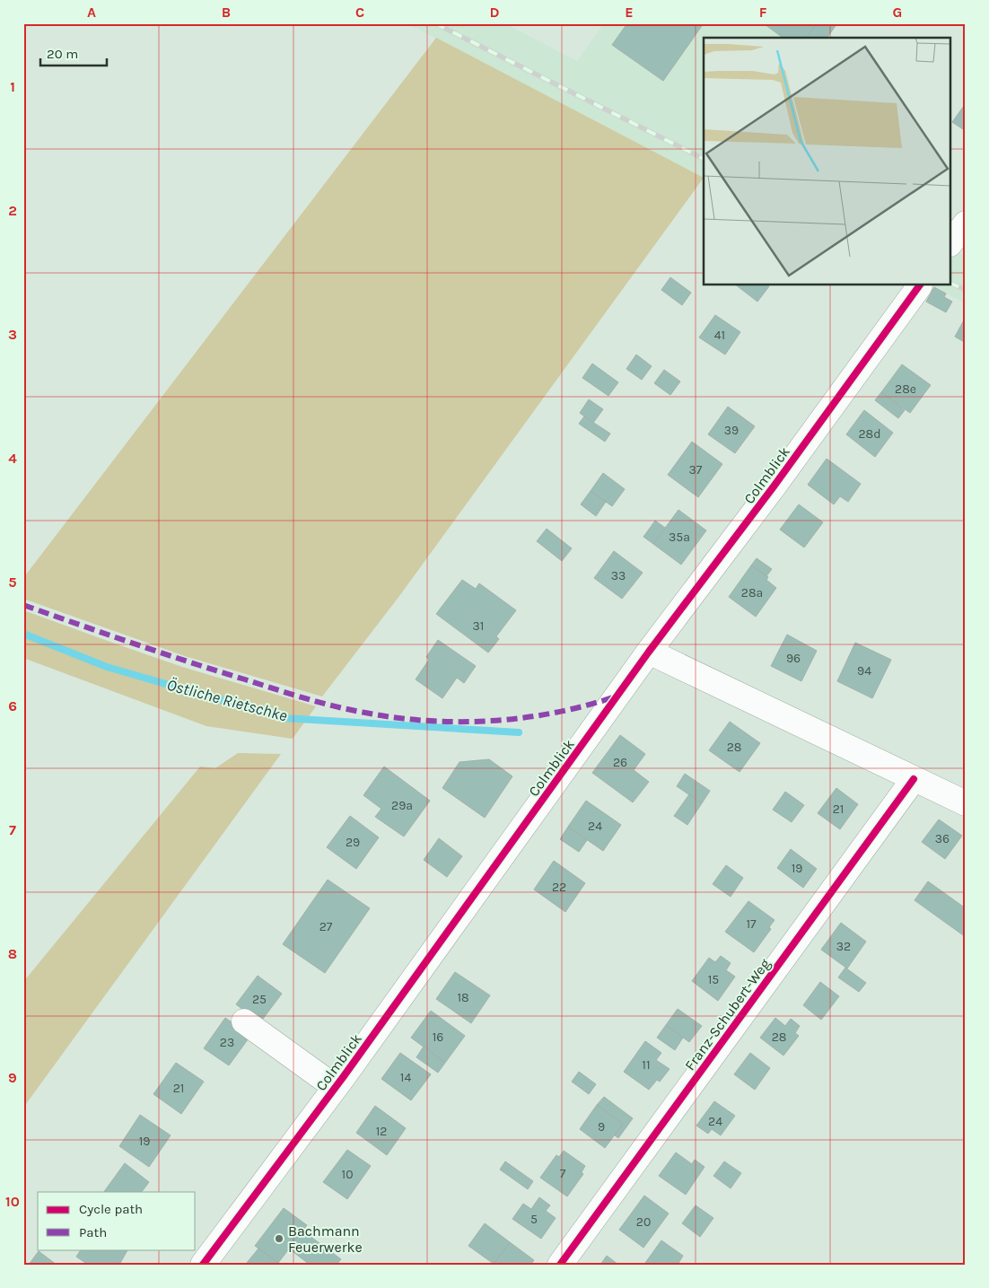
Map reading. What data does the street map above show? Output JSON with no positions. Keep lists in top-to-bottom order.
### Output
{
  "streets": {
    "street": ["Colmblick", "Franz-Schubert-Weg"]
  },
  "water": ["Östliche Rietschke"],
  "places": ["Bachmann Feuerwerke"],
  "house_numbers": [
    "41",
    "28e",
    "39",
    "28d",
    "37",
    "35a",
    "33",
    "28a",
    "31",
    "96",
    "94",
    "28",
    "26",
    "29a",
    "21",
    "24",
    "36",
    "29",
    "19",
    "22",
    "17",
    "27",
    "32",
    "15",
    "18",
    "25",
    "16",
    "28",
    "23",
    "11",
    "14",
    "21",
    "24",
    "9",
    "12",
    "19",
    "7",
    "10",
    "5",
    "20"
  ],
  "legend": ["Cycle path", "Path"],
  "scale_bar": "20 m",
  "grid": {
    "columns": [
      "A",
      "B",
      "C",
      "D",
      "E",
      "F",
      "G"
    ],
    "rows": [
      "1",
      "2",
      "3",
      "4",
      "5",
      "6",
      "7",
      "8",
      "9",
      "10"
    ]
  }
}
